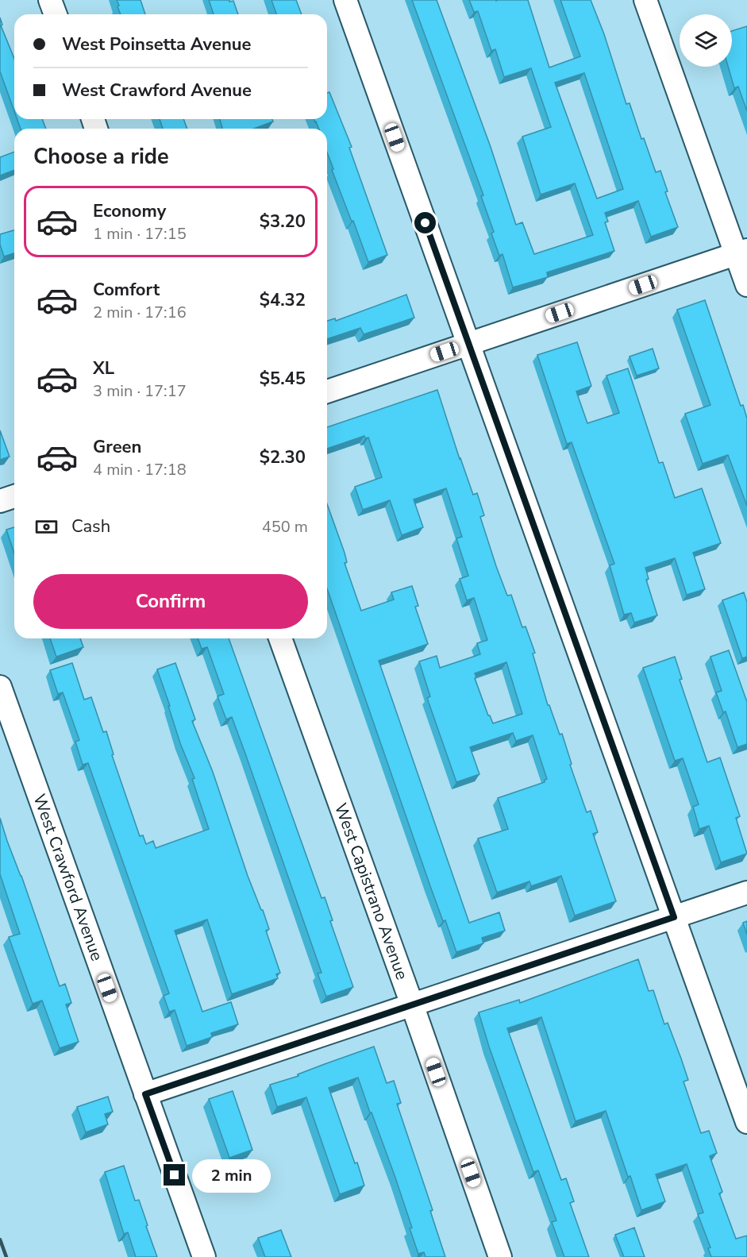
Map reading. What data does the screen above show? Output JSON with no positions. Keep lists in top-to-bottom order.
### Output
{
  "streets": {
    "street": ["West Crawford Avenue", "West Capistrano Avenue"]
  },
  "page": {
    "banner": ["West Poinsetta Avenue", "West Crawford Avenue"],
    "heading": "Choose a ride",
    "list": [
      {
        "name": "Economy",
        "note": "1 min · 17:15",
        "value": "$3.20"
      },
      {
        "name": "Comfort",
        "note": "2 min · 17:16",
        "value": "$4.32"
      },
      {
        "name": "XL",
        "note": "3 min · 17:17",
        "value": "$5.45"
      },
      {
        "name": "Green",
        "note": "4 min · 17:18",
        "value": "$2.30"
      }
    ],
    "pay": ["Cash", "450 m"],
    "buttons": "Confirm",
    "bubble": "2 min"
  }
}
